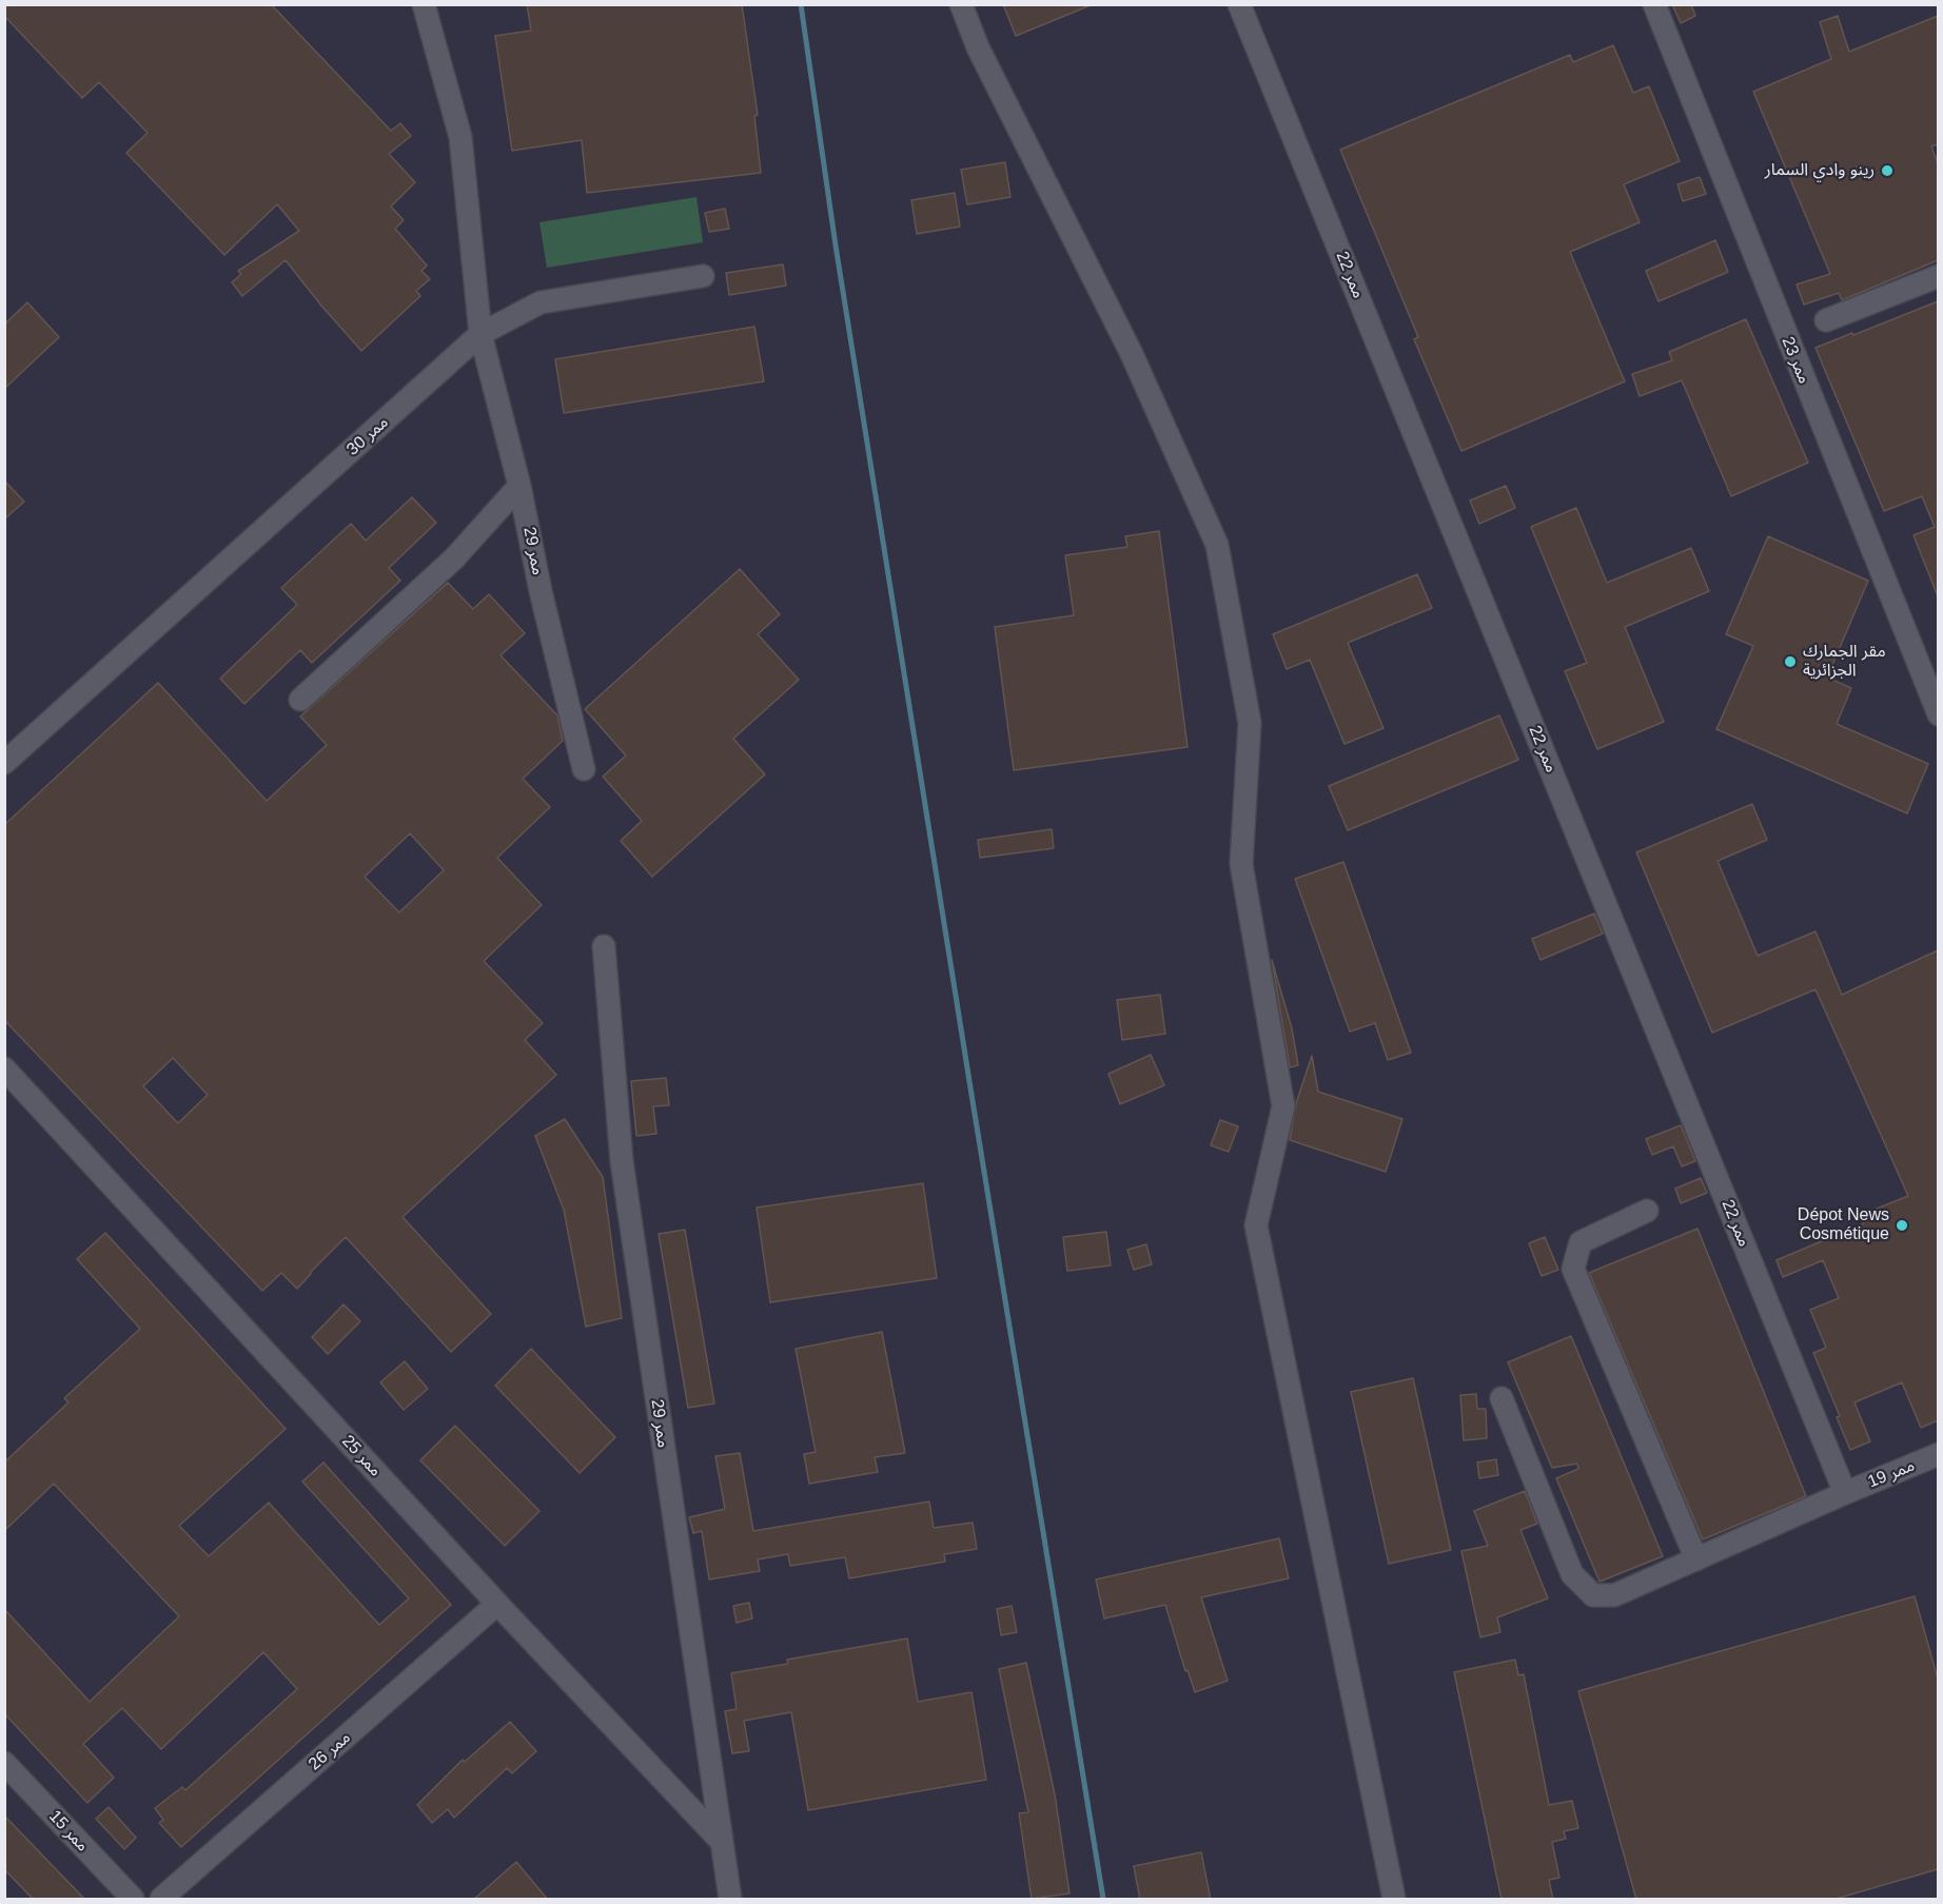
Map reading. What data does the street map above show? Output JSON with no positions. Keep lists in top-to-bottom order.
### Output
{
  "streets": {
    "lane": [
      "ممر 22",
      "ممر 23",
      "ممر 30",
      "ممر 29",
      "ممر 25",
      "ممر 19",
      "ممر 26",
      "ممر 15"
    ]
  },
  "crossings": [
    ["ممر 22", "ممر 19"],
    ["ممر 30", "ممر 29"],
    ["ممر 29", "ممر 25"],
    ["ممر 25", "ممر 26"]
  ],
  "places": ["رينو وادي السمار", "مقر الجمارك الجزائرية", "Dépot News Cosmétique"]
}
